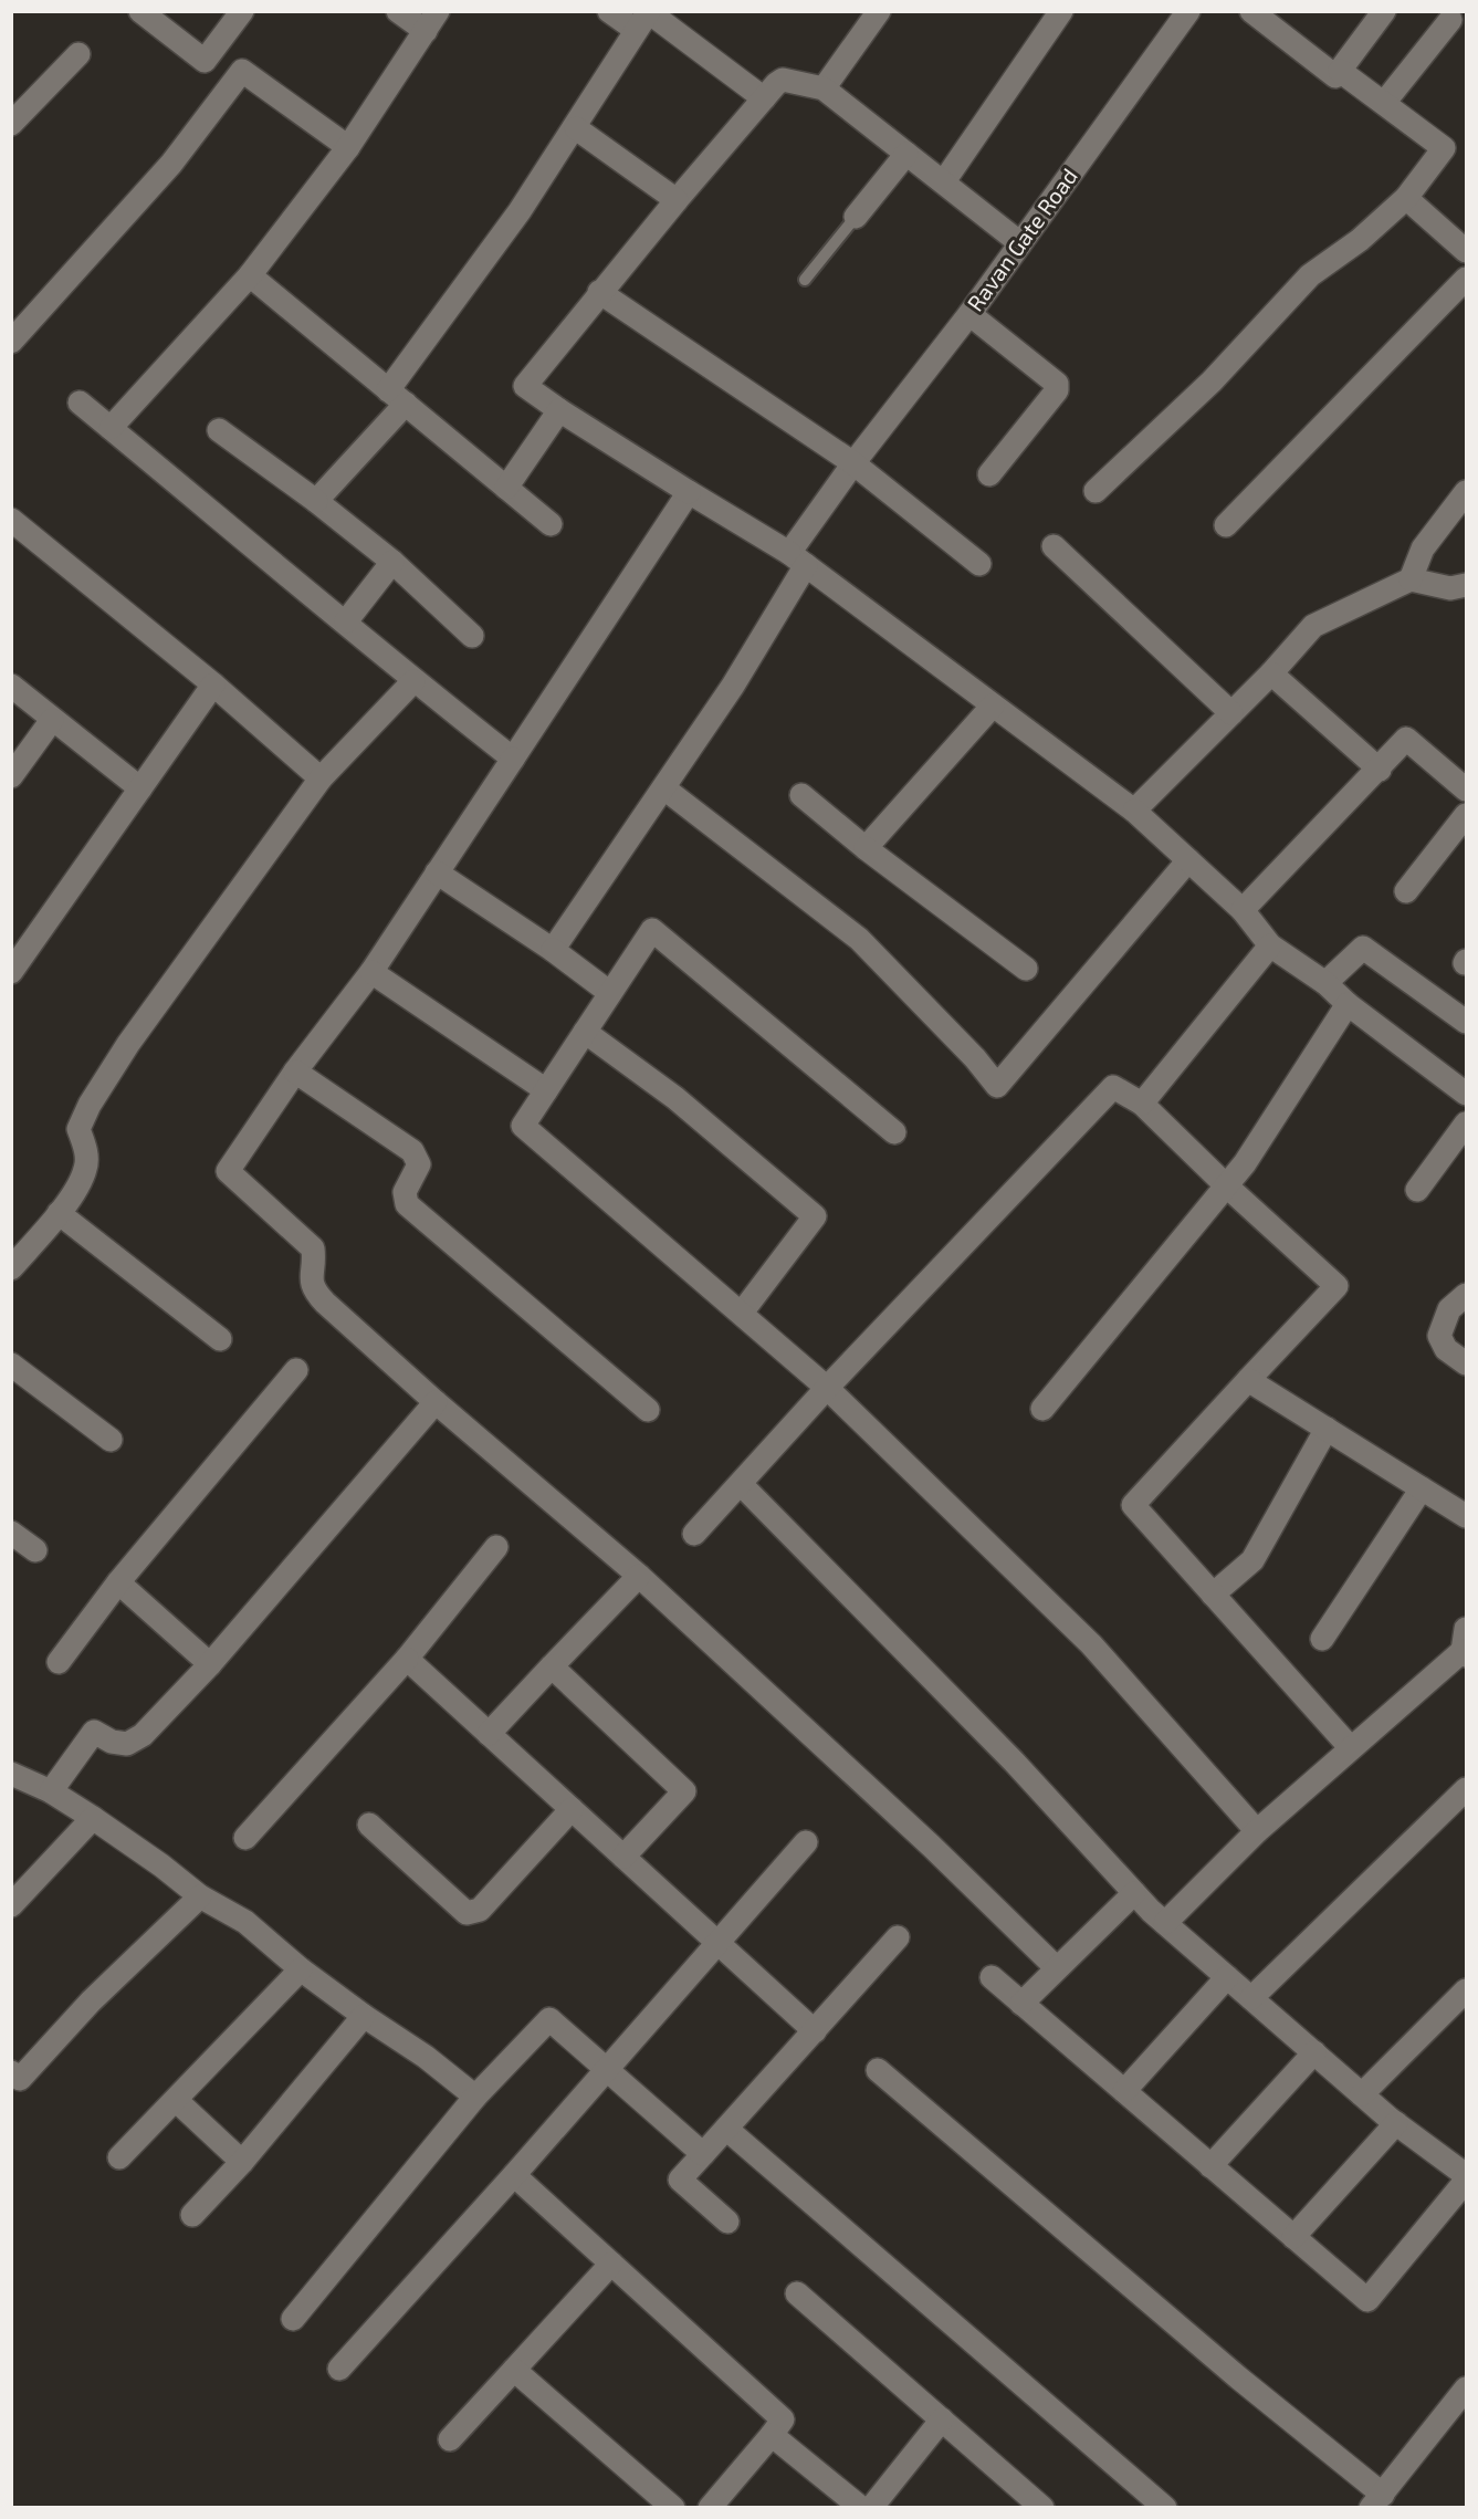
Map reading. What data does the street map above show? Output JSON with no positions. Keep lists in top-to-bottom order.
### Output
{
  "streets": {
    "street": ["Ravan Gate Road"]
  }
}
